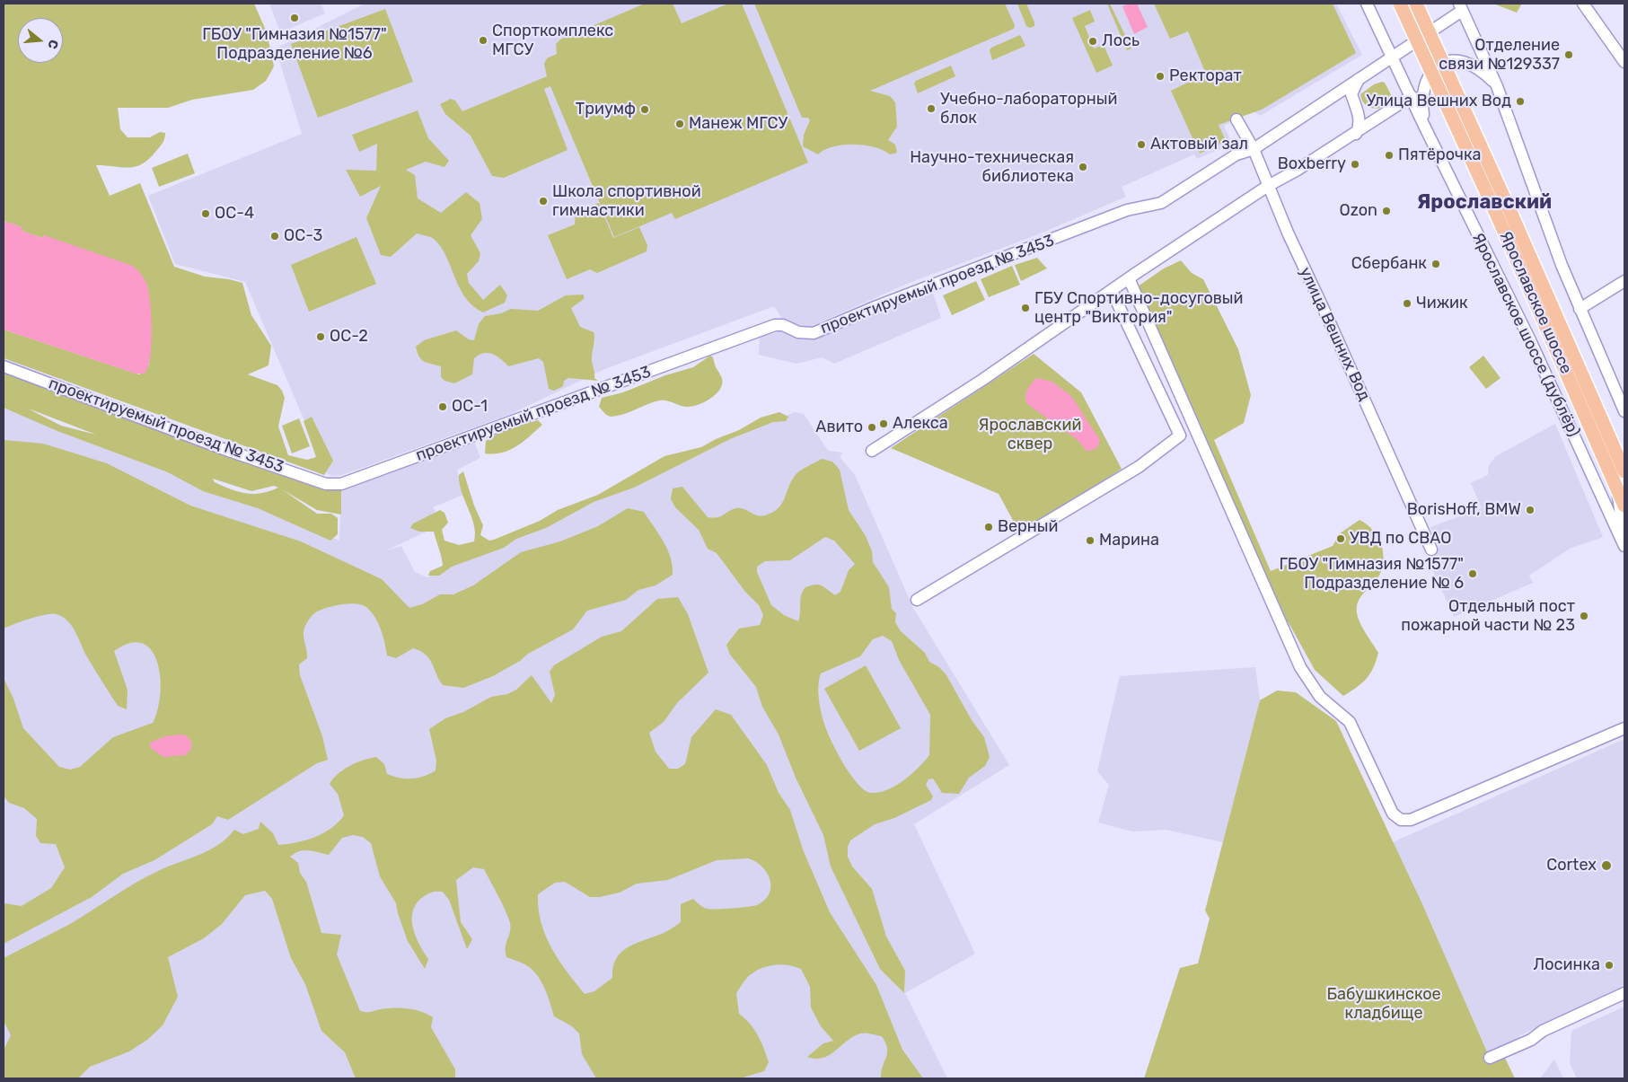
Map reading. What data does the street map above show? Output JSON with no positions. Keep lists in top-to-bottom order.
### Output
{
  "streets": {
    "main road": ["Ярославское шоссе"],
    "street": ["проектируемый проезд № 3453", "улица Вешних Вод", "Ярославское шоссе (дублёр)"]
  },
  "crossings": [
    ["проектируемый проезд № 3453", "улица Вешних Вод"],
    ["проектируемый проезд № 3453", "Ярославское шоссе (дублёр)"]
  ],
  "districts": ["Ярославский"],
  "parks": ["Ярославский сквер", "Бабушкинское кладбище"],
  "places": [
    "ГБОУ \"Гимназия №1577\" Подразделение №6",
    "Спорткомплекс МГСУ",
    "Лось",
    "Отделение связи №129337",
    "Ректорат",
    "Улица Вешних Вод",
    "Учебно-лабораторный блок",
    "Триумф",
    "Манеж МГСУ",
    "Актовый зал",
    "Пятёрочка",
    "Boxberry",
    "Научно-техническая библиотека",
    "Школа спортивной гимнастики",
    "Ozon",
    "ОС-4",
    "ОС-3",
    "Сбербанк",
    "Чижик",
    "ГБУ Спортивно-досуговый центр \"Виктория\"",
    "ОС-2",
    "ОС-1",
    "Алекса",
    "Авито",
    "BorisHoff, BMW",
    "Верный",
    "УВД по СВАО",
    "Марина",
    "ГБОУ \"Гимназия №1577\" Подразделение № 6",
    "Отдельный пост пожарной части № 23",
    "Cortex",
    "Лосинка"
  ],
  "north": "right"
}
